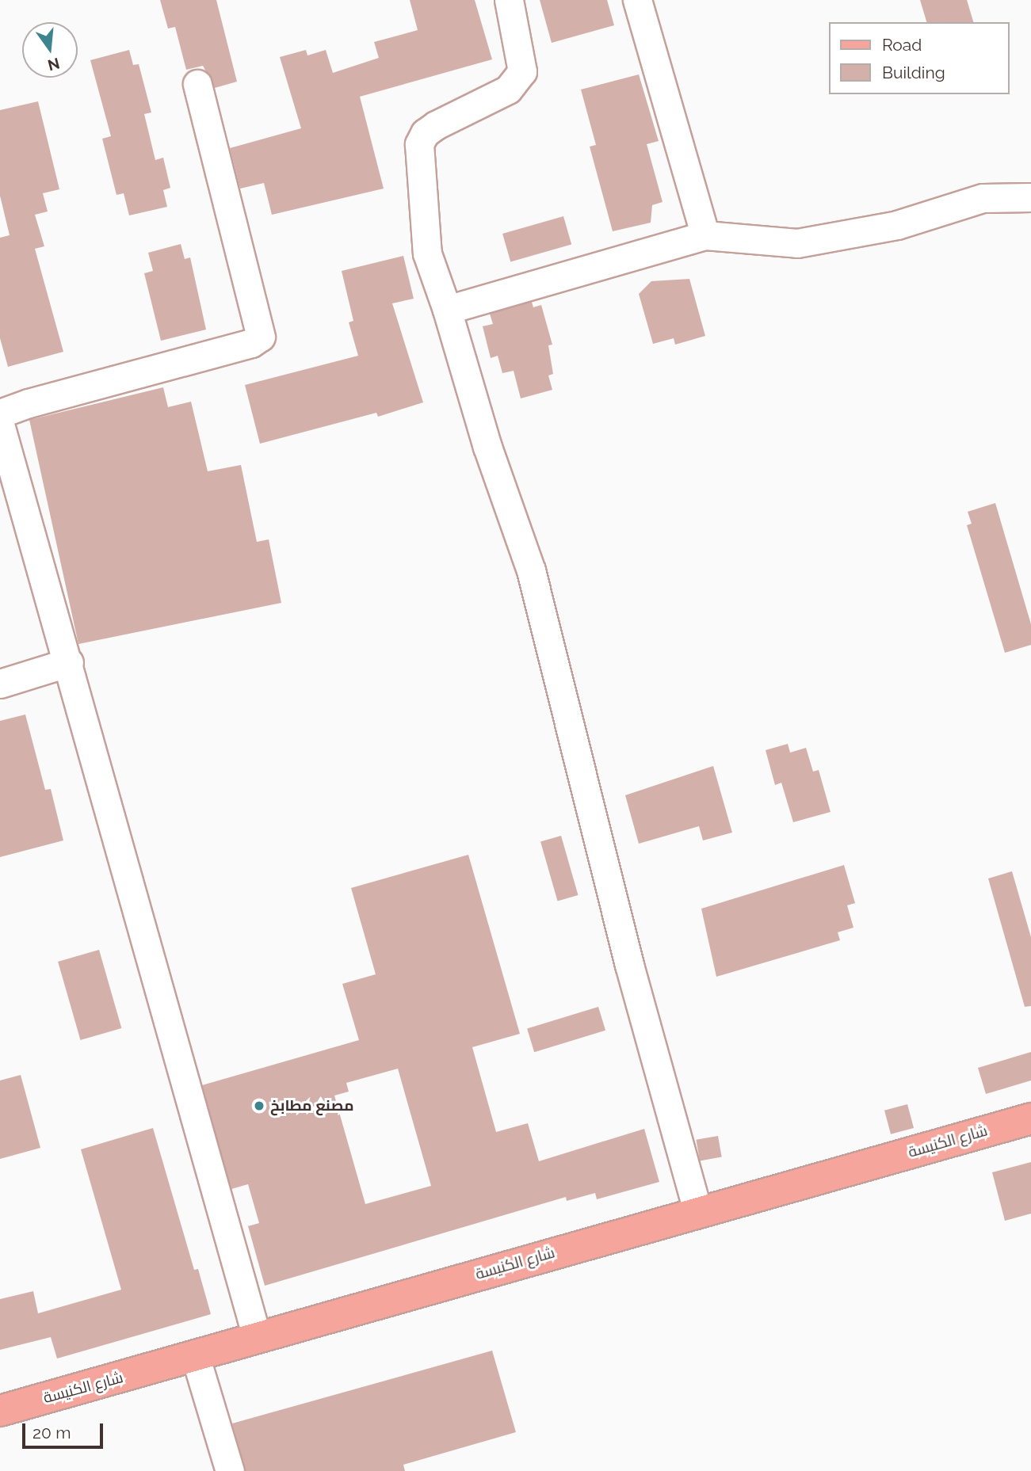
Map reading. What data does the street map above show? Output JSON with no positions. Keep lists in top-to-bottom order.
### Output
{
  "streets": {
    "main road": ["شارع الكنيسة"]
  },
  "places": ["مصنع مطابخ"],
  "legend": ["Road", "Building"],
  "scale_bar": "20 m",
  "north": "bottom"
}
